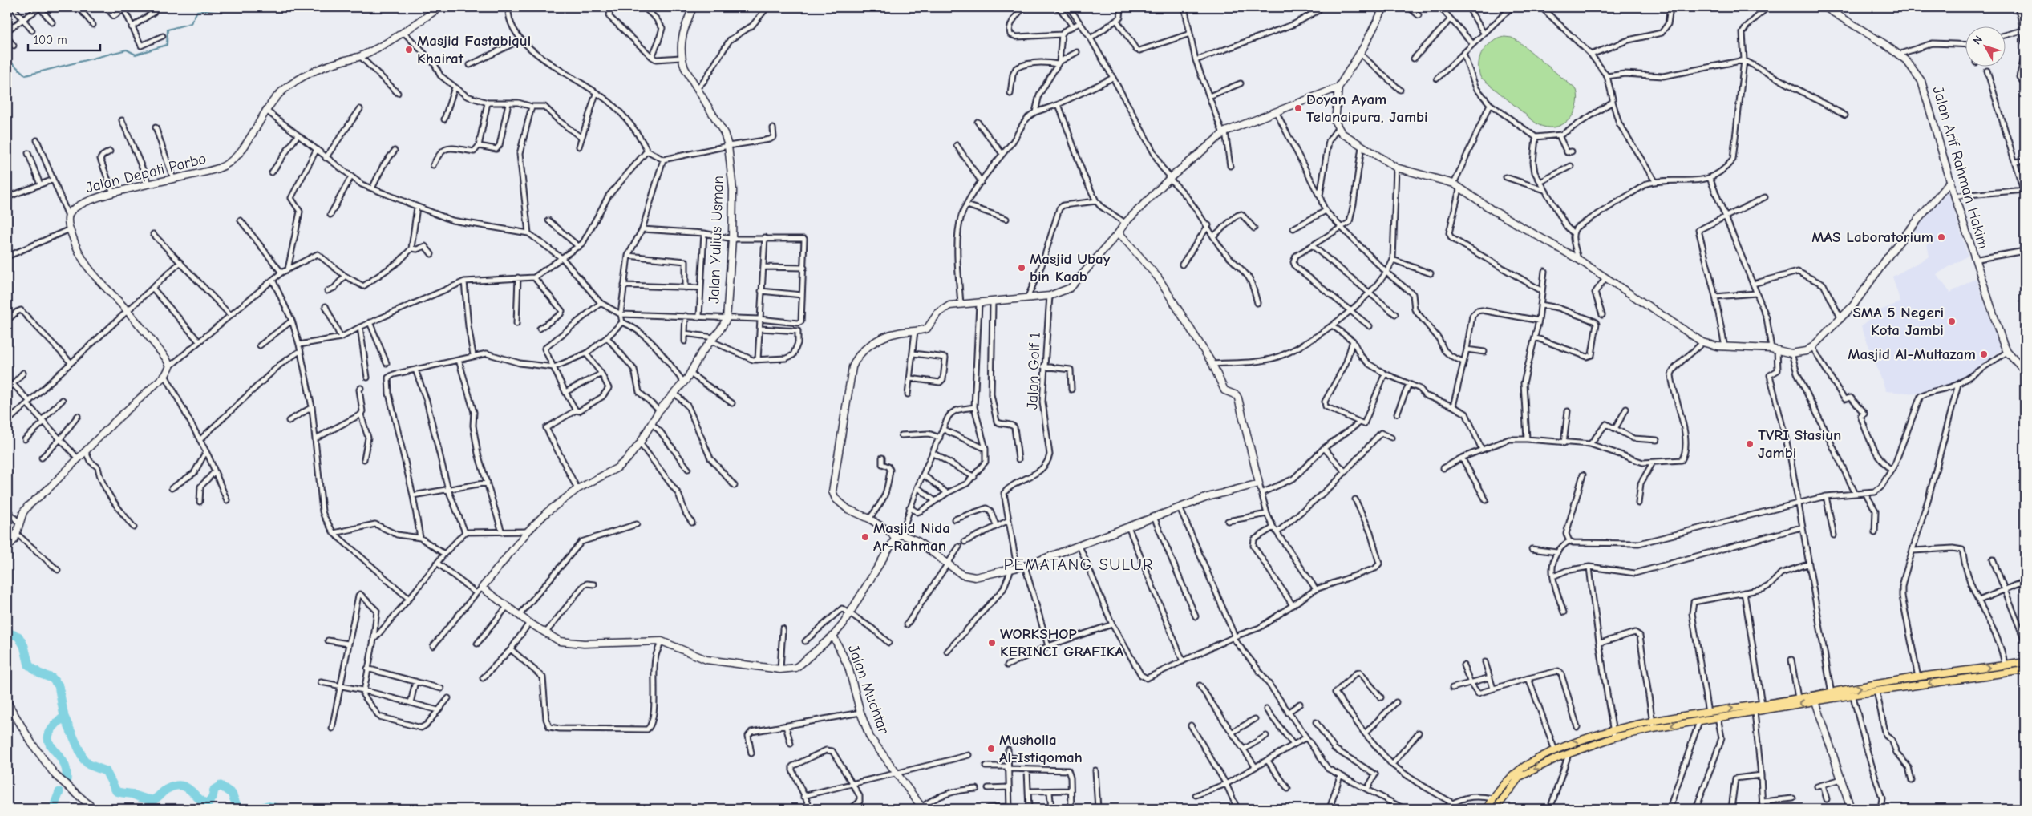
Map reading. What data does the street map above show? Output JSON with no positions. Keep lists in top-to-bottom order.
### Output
{
  "streets": {
    "street": [
      "Jalan Arif Rahman Hakim",
      "Jalan Depati Parbo",
      "Jalan Yulius Usman",
      "Jalan Golf 1",
      "Jalan Muchtar"
    ]
  },
  "districts": ["PEMATANG SULUR"],
  "places": [
    "Masjid Fastabiqul Khairat",
    "Doyan Ayam Telanaipura, Jambi",
    "MAS Laboratorium",
    "Masjid Ubay bin Kaab",
    "SMA 5 Negeri Kota Jambi",
    "Masjid Al-Multazam",
    "TVRI Stasiun Jambi",
    "Masjid Nida Ar-Rahman",
    "WORKSHOP KERINCI GRAFIKA",
    "Musholla Al-Istiqomah"
  ],
  "scale_bar": "100 m",
  "north": "top left"
}
